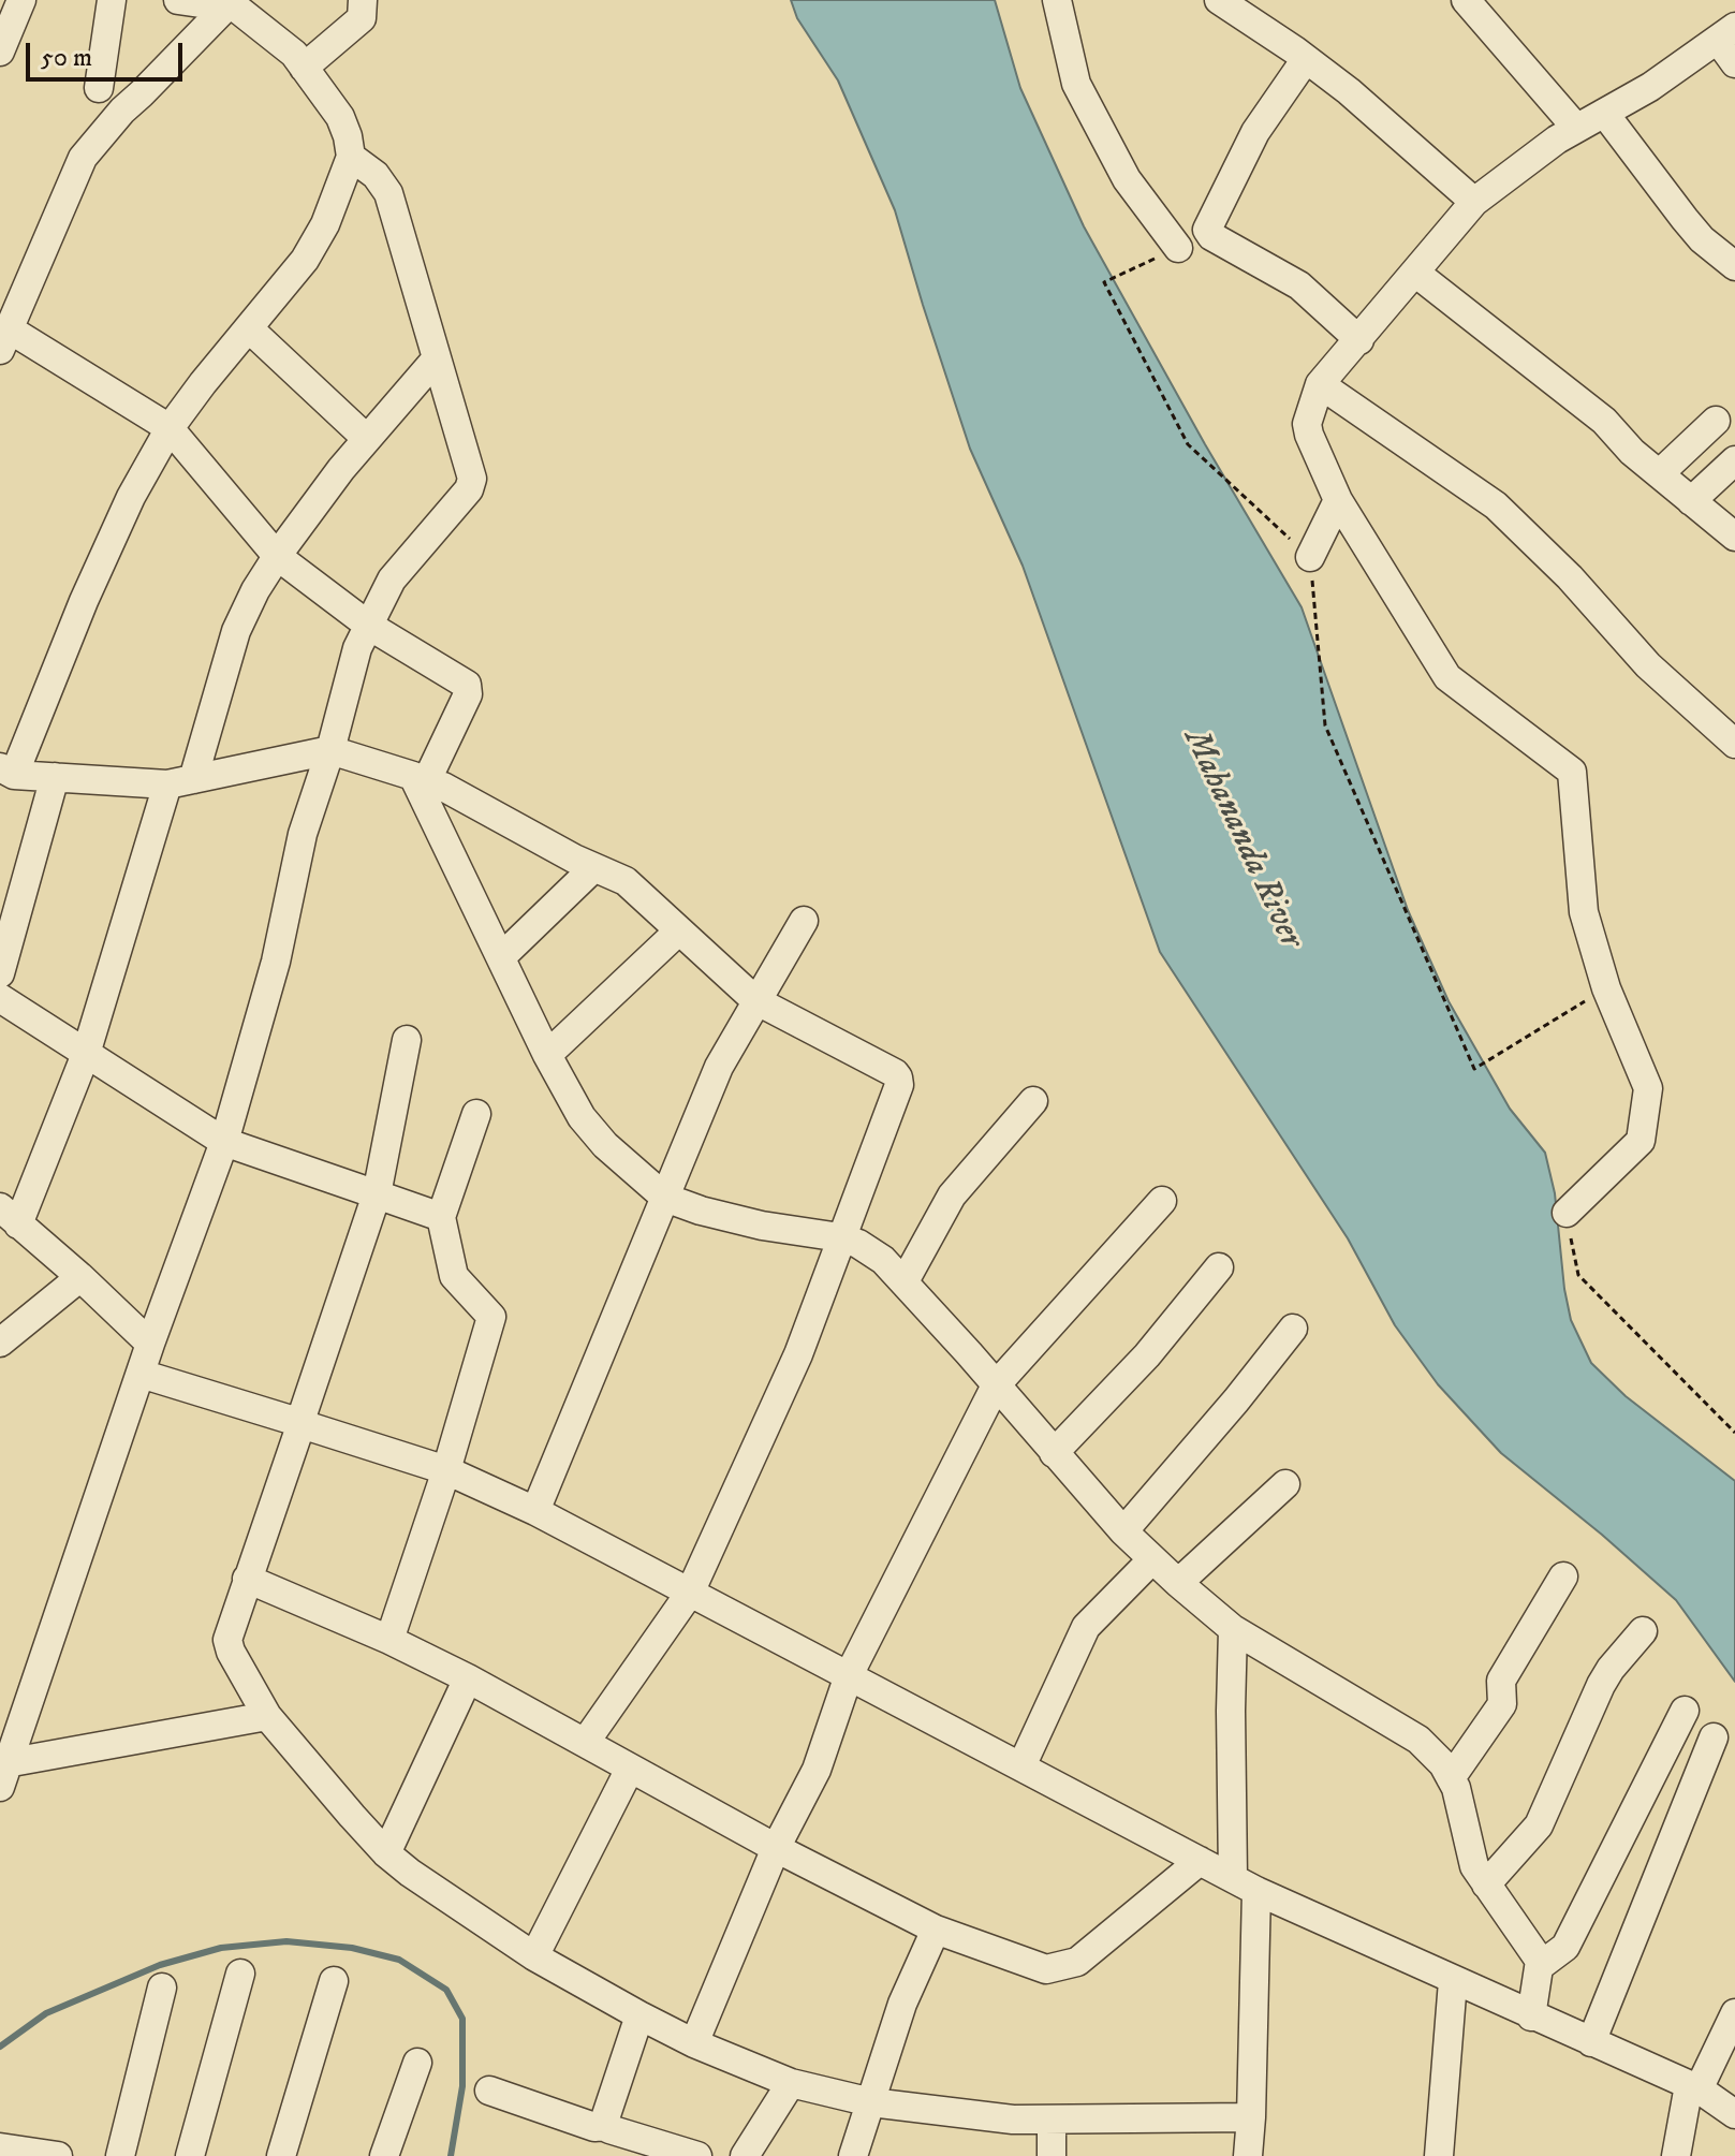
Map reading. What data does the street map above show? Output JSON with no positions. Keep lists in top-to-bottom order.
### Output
{
  "water": ["Mahananda River"],
  "scale_bar": "50 m"
}
